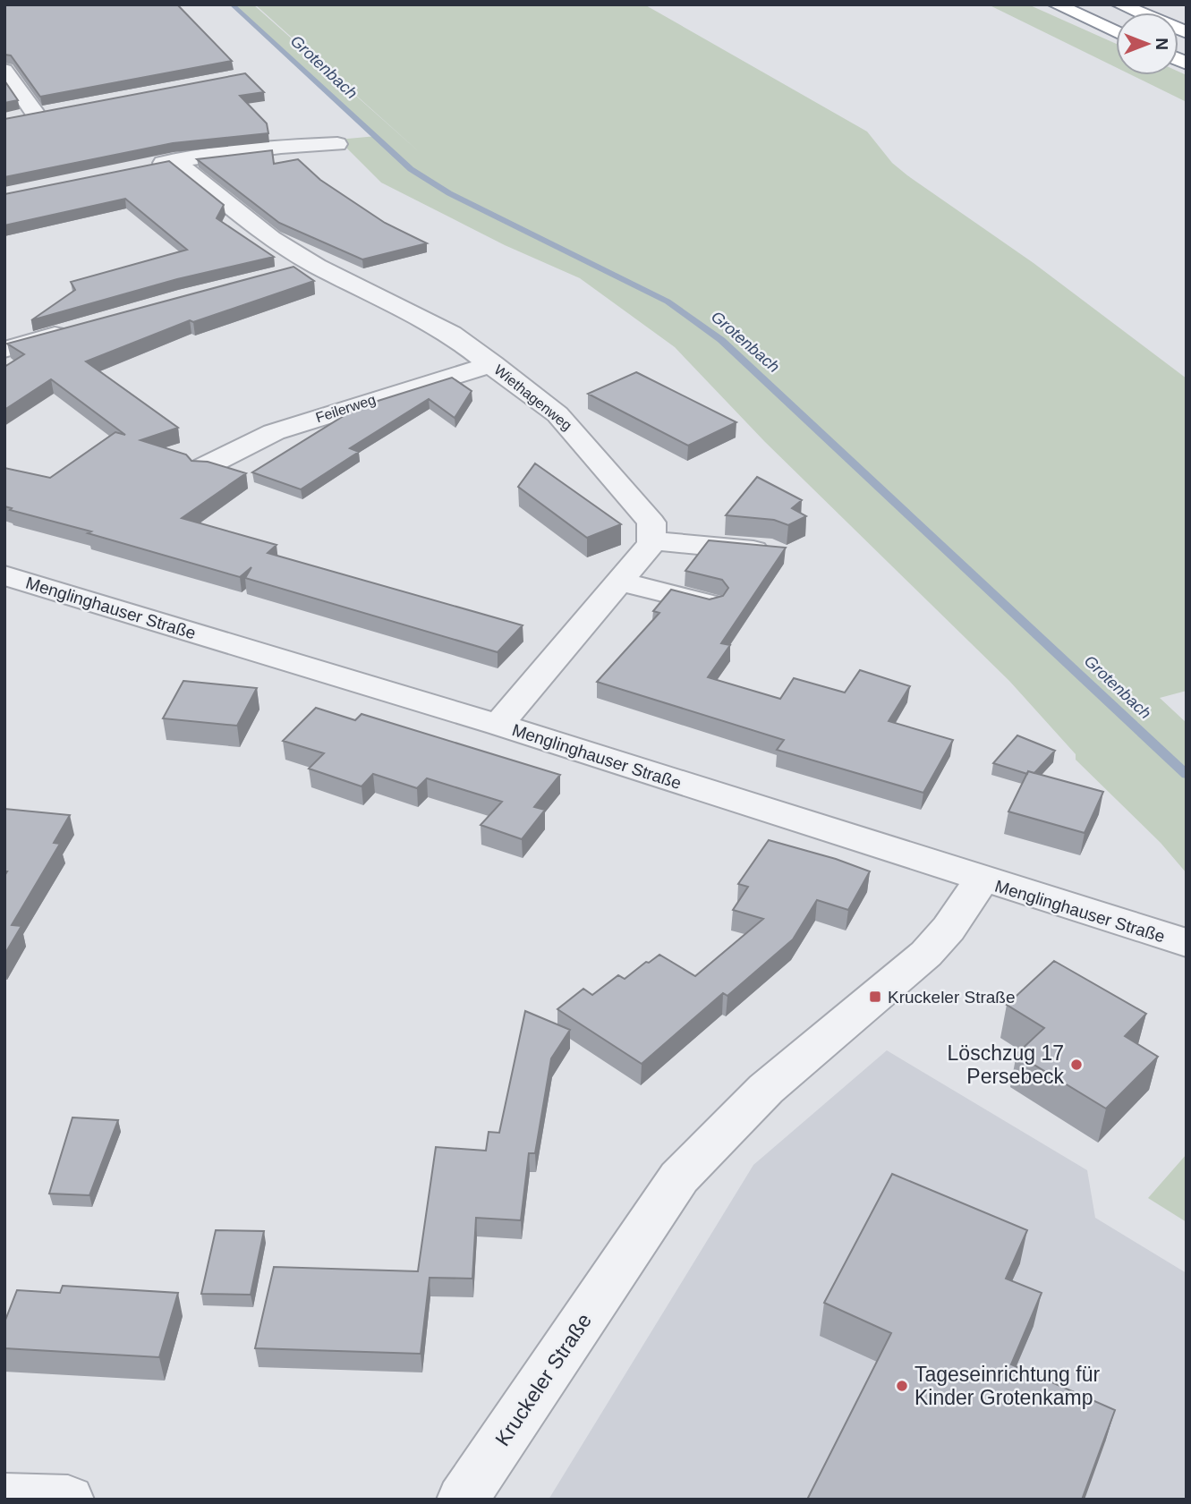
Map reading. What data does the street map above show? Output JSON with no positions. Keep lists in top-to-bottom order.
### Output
{
  "streets": {
    "street": [
      "Wiethagenweg",
      "Feilerweg",
      "Menglinghauser Straße",
      "Kruckeler Straße"
    ]
  },
  "crossings": [
    ["Wiethagenweg", "Feilerweg"],
    ["Menglinghauser Straße", "Kruckeler Straße"]
  ],
  "water": ["Grotenbach"],
  "places": {
    "transit": ["Kruckeler Straße"],
    "other": ["Löschzug 17 Persebeck", "Tageseinrichtung für Kinder Grotenkamp"]
  },
  "north": "right"
}
